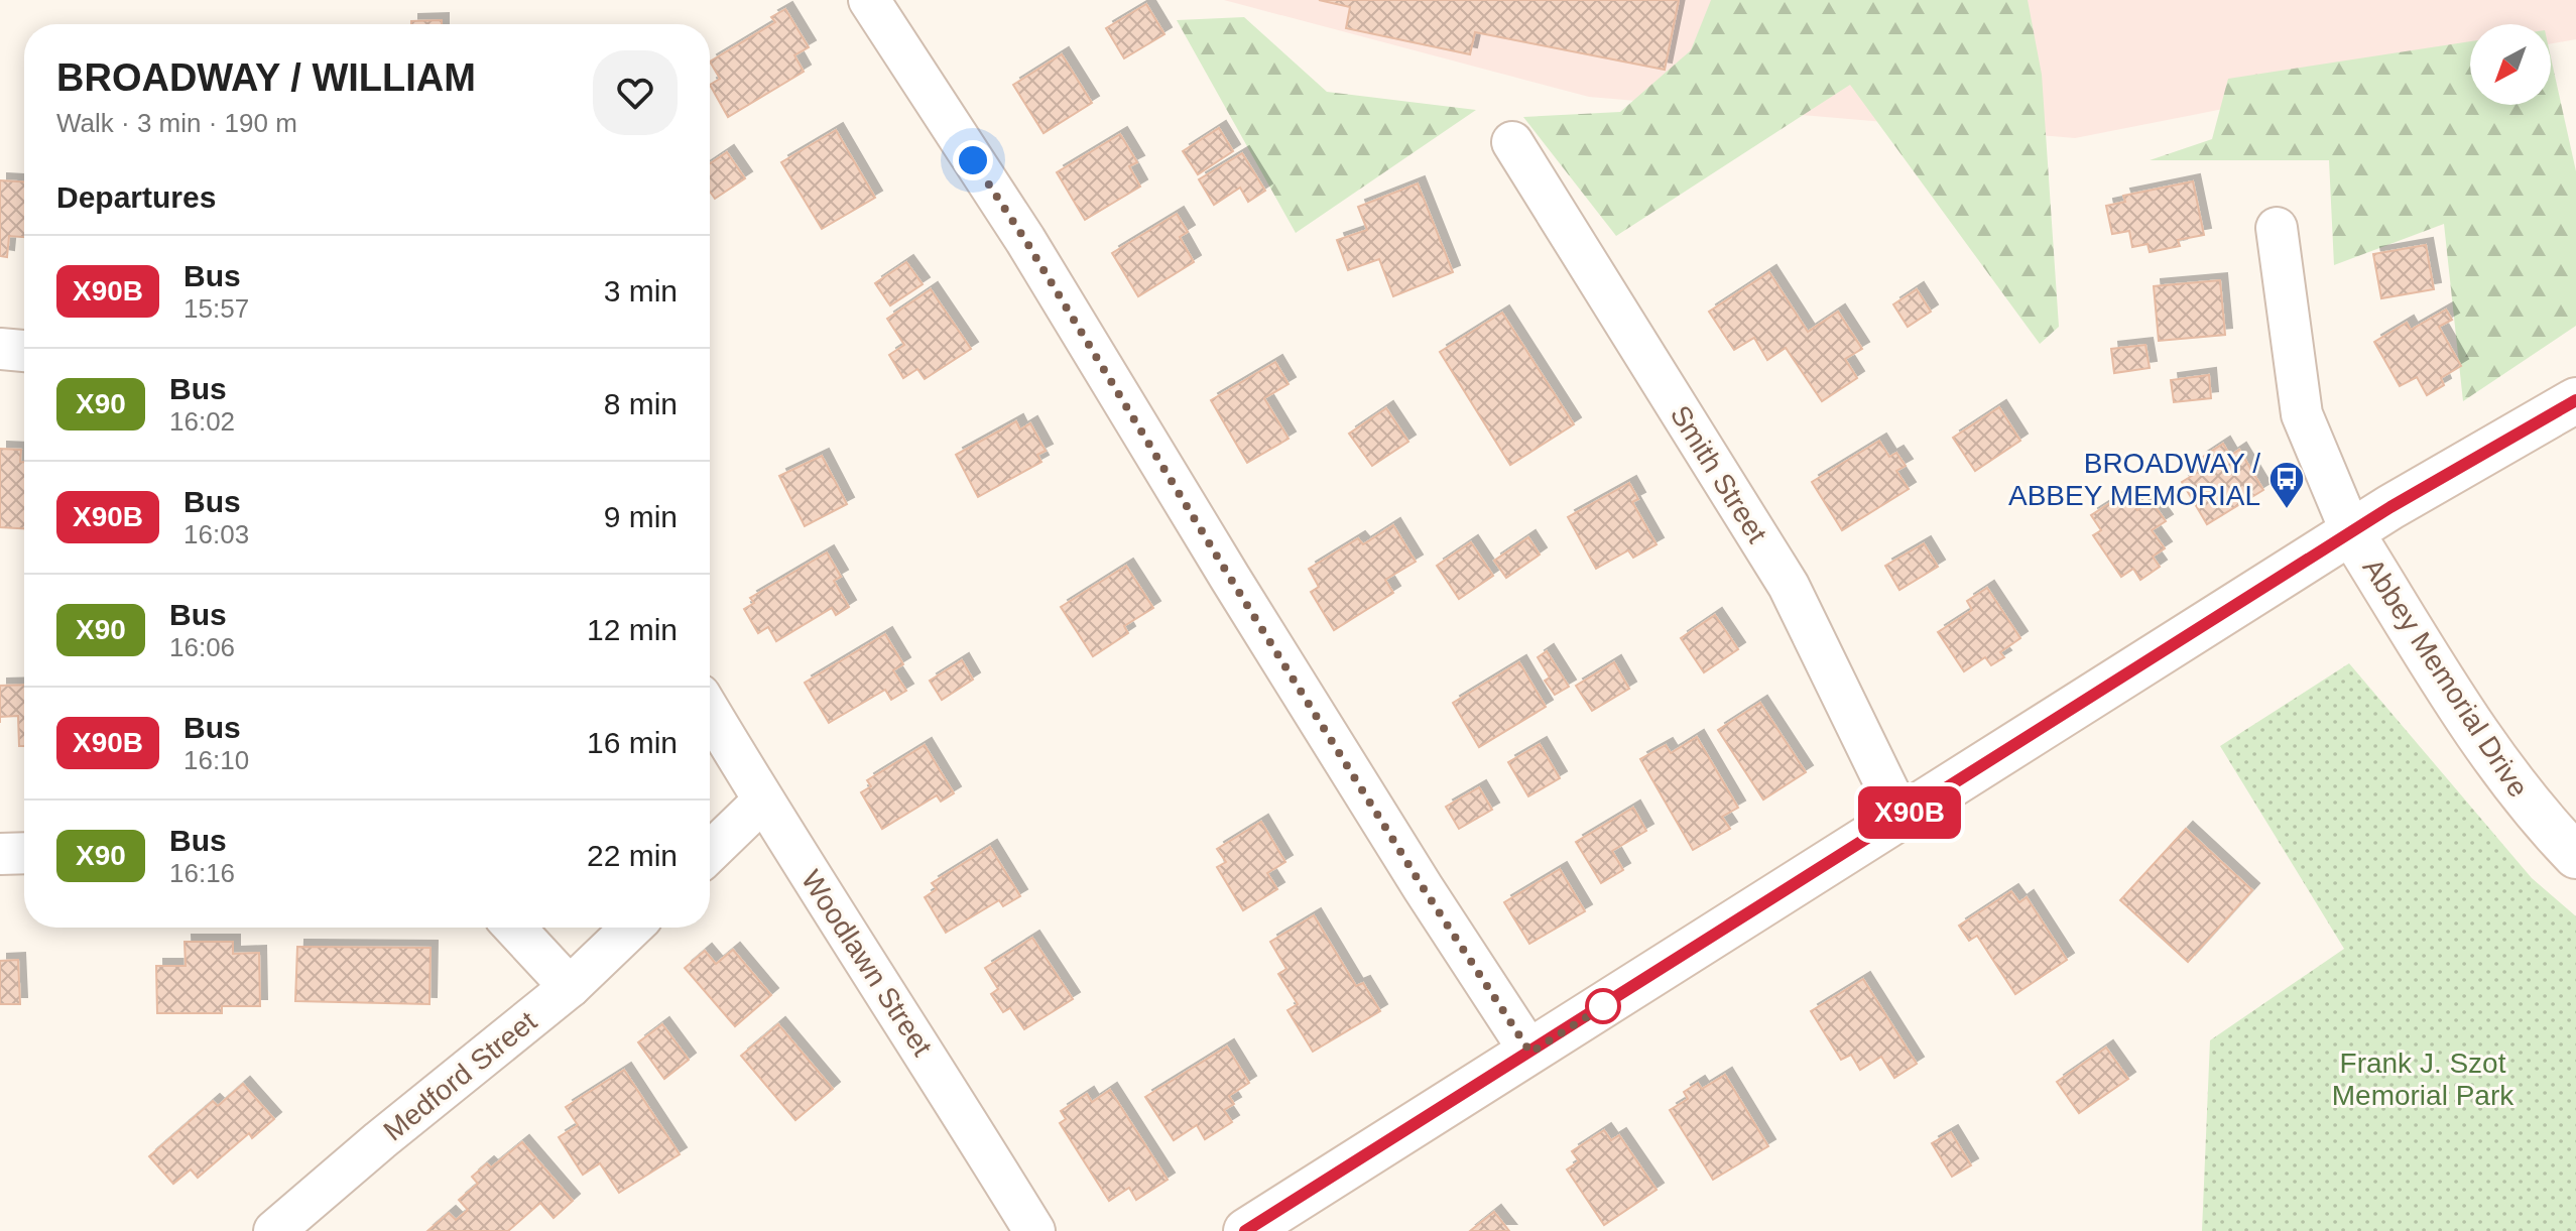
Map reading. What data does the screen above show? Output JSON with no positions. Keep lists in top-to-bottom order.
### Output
{
  "streets": {
    "main road": ["Abbey Memorial Drive"],
    "street": ["Smith Street", "Woodlawn Street", "Medford Street"]
  },
  "parks": ["Frank J. Szot Memorial Park"],
  "places": {
    "bus stop": ["BROADWAY / ABBEY MEMORIAL"]
  },
  "lines": ["bus line X90B"],
  "north": "bottom left",
  "page": {
    "on_map": "X90B",
    "heading": [
      ["BROADWAY / WILLIAM", "Walk · 3 min · 190 m"],
      "Departures"
    ],
    "list": [
      {
        "mark": "X90B",
        "name": "Bus",
        "note": "15:57",
        "value": "3 min"
      },
      {
        "mark": "X90",
        "name": "Bus",
        "note": "16:02",
        "value": "8 min"
      },
      {
        "mark": "X90B",
        "name": "Bus",
        "note": "16:03",
        "value": "9 min"
      },
      {
        "mark": "X90",
        "name": "Bus",
        "note": "16:06",
        "value": "12 min"
      },
      {
        "mark": "X90B",
        "name": "Bus",
        "note": "16:10",
        "value": "16 min"
      },
      {
        "mark": "X90",
        "name": "Bus",
        "note": "16:16",
        "value": "22 min"
      }
    ]
  }
}
